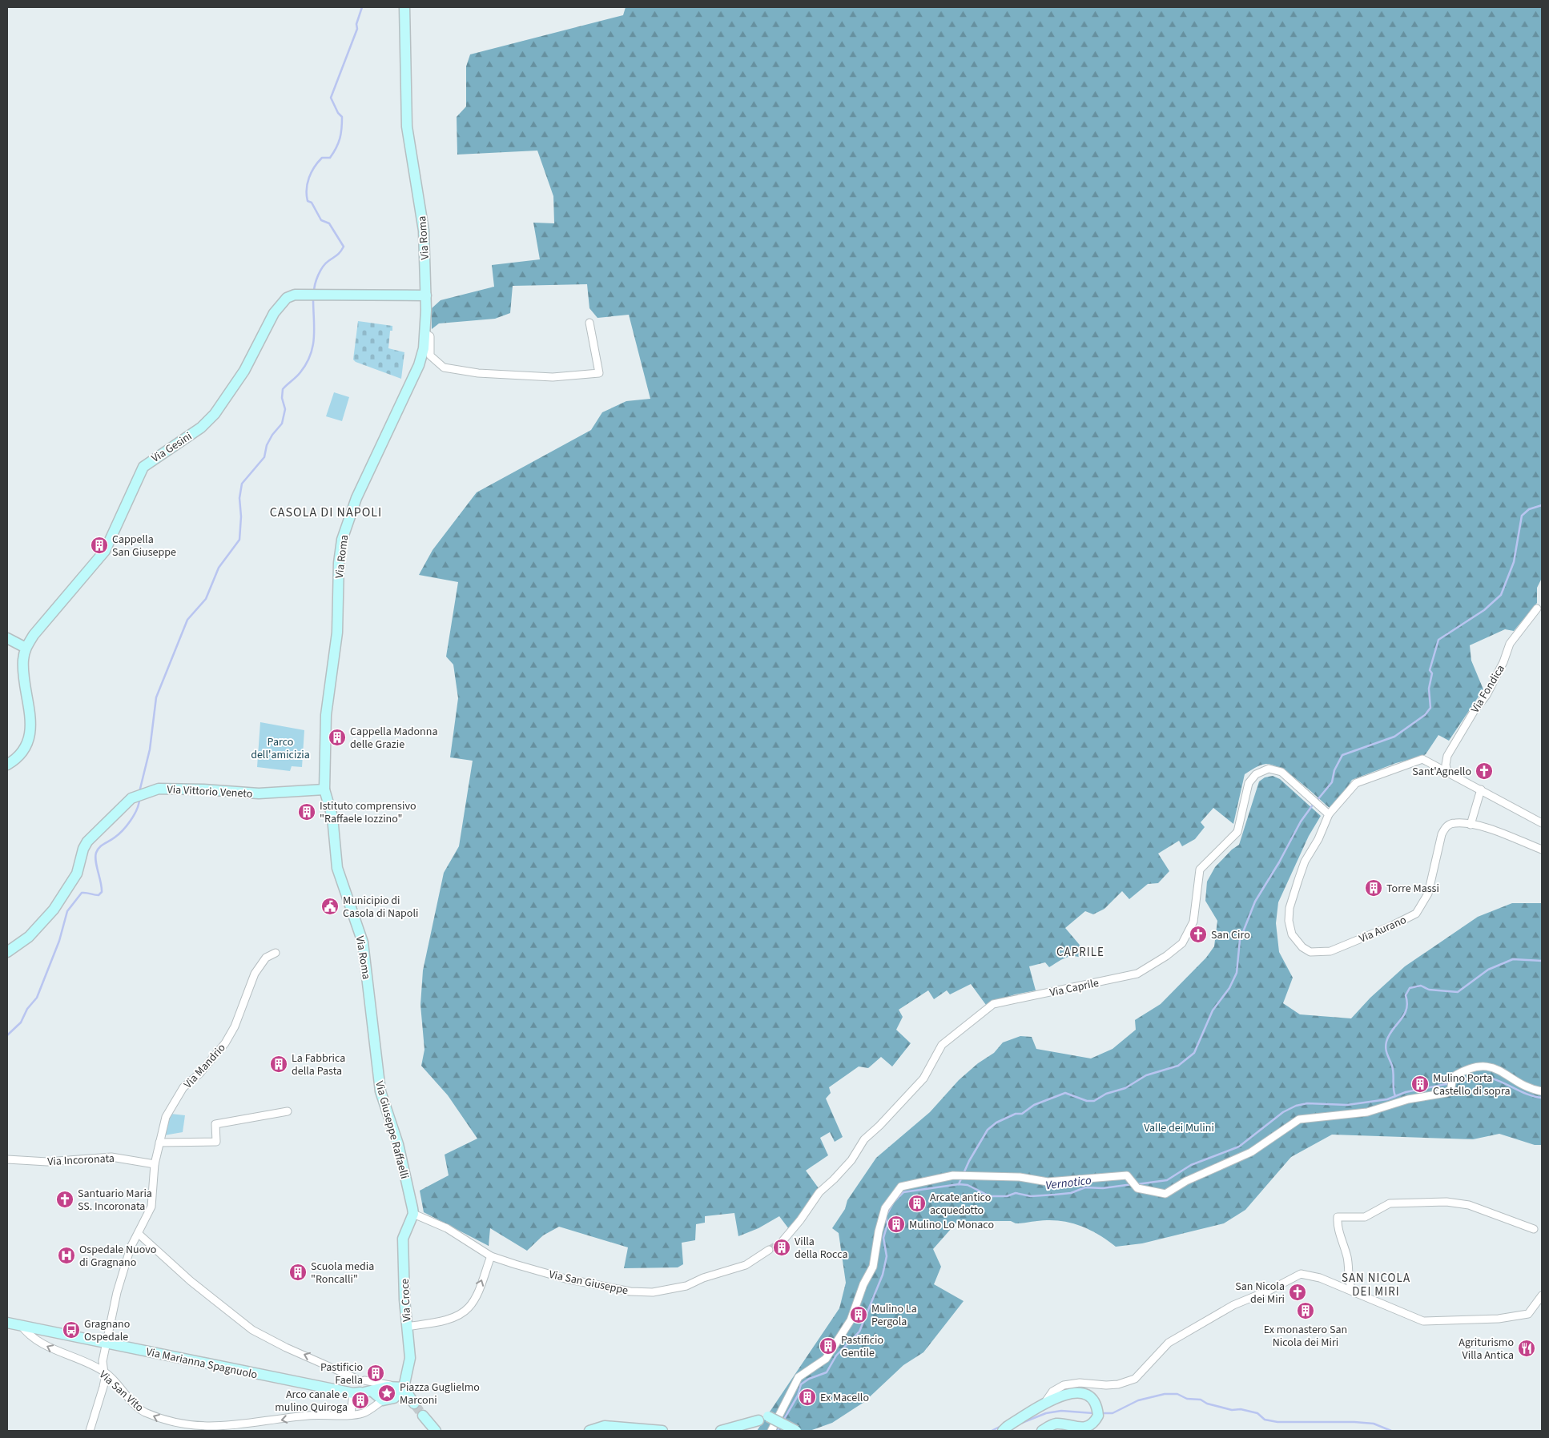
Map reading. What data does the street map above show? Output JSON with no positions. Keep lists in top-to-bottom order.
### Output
{
  "streets": {
    "street": [
      "Via Roma",
      "Via Gesini",
      "Via Fondica",
      "Via Vittorio Veneto",
      "Via Aurano",
      "Via Caprile",
      "Via Mandrio",
      "Via Giuseppe Raffaelli",
      "Via Incoronata",
      "Via San Giuseppe",
      "Via Croce",
      "Via Marianna Spagnuolo",
      "Via San Vito"
    ]
  },
  "crossings": [
    ["Via Roma", "Via Gesini"],
    ["Via Roma", "Via Vittorio Veneto"],
    ["Via Roma", "Via Giuseppe Raffaelli"],
    ["Via Aurano", "Via Caprile"],
    ["Via Mandrio", "Via Incoronata"],
    ["Via Mandrio", "Via Marianna Spagnuolo"],
    ["Via Mandrio", "Via San Vito"],
    ["Via Giuseppe Raffaelli", "Via San Giuseppe"],
    ["Via Giuseppe Raffaelli", "Via Croce"],
    ["Via San Giuseppe", "Via Croce"],
    ["Via Marianna Spagnuolo", "Via San Vito"]
  ],
  "one_way": ["Via San Vito"],
  "districts": ["CASOLA DI NAPOLI", "CAPRILE", "SAN NICOLA DEI MIRI"],
  "water": ["Vernotico"],
  "parks": ["Parco dell'amicizia", "Valle dei Mulini"],
  "places": {
    "building": [
      "Cappella San Giuseppe",
      "Cappella Madonna delle Grazie",
      "Istituto comprensivo \"Raffaele Iozzino\"",
      "Torre Massi",
      "La Fabbrica della Pasta",
      "Mulino Porta Castello di sopra",
      "Arcate antico acquedotto",
      "Mulino Lo Monaco",
      "Villa della Rocca",
      "Scuola media \"Roncalli\"",
      "Ex monastero San Nicola dei Miri",
      "Mulino La Pergola",
      "Pastificio Gentile",
      "Pastificio Faella",
      "Ex Macello",
      "Arco canale e mulino Quiroga"
    ],
    "church": [
      "Sant'Agnello",
      "San Ciro",
      "Santuario Maria SS. Incoronata",
      "San Nicola dei Miri"
    ],
    "public building": ["Municipio di Casola di Napoli"],
    "hospital": ["Ospedale Nuovo di Gragnano"],
    "bus stop": ["Gragnano Ospedale"],
    "restaurant": ["Agriturismo Villa Antica"],
    "place": ["Piazza Guglielmo Marconi"]
  }
}
